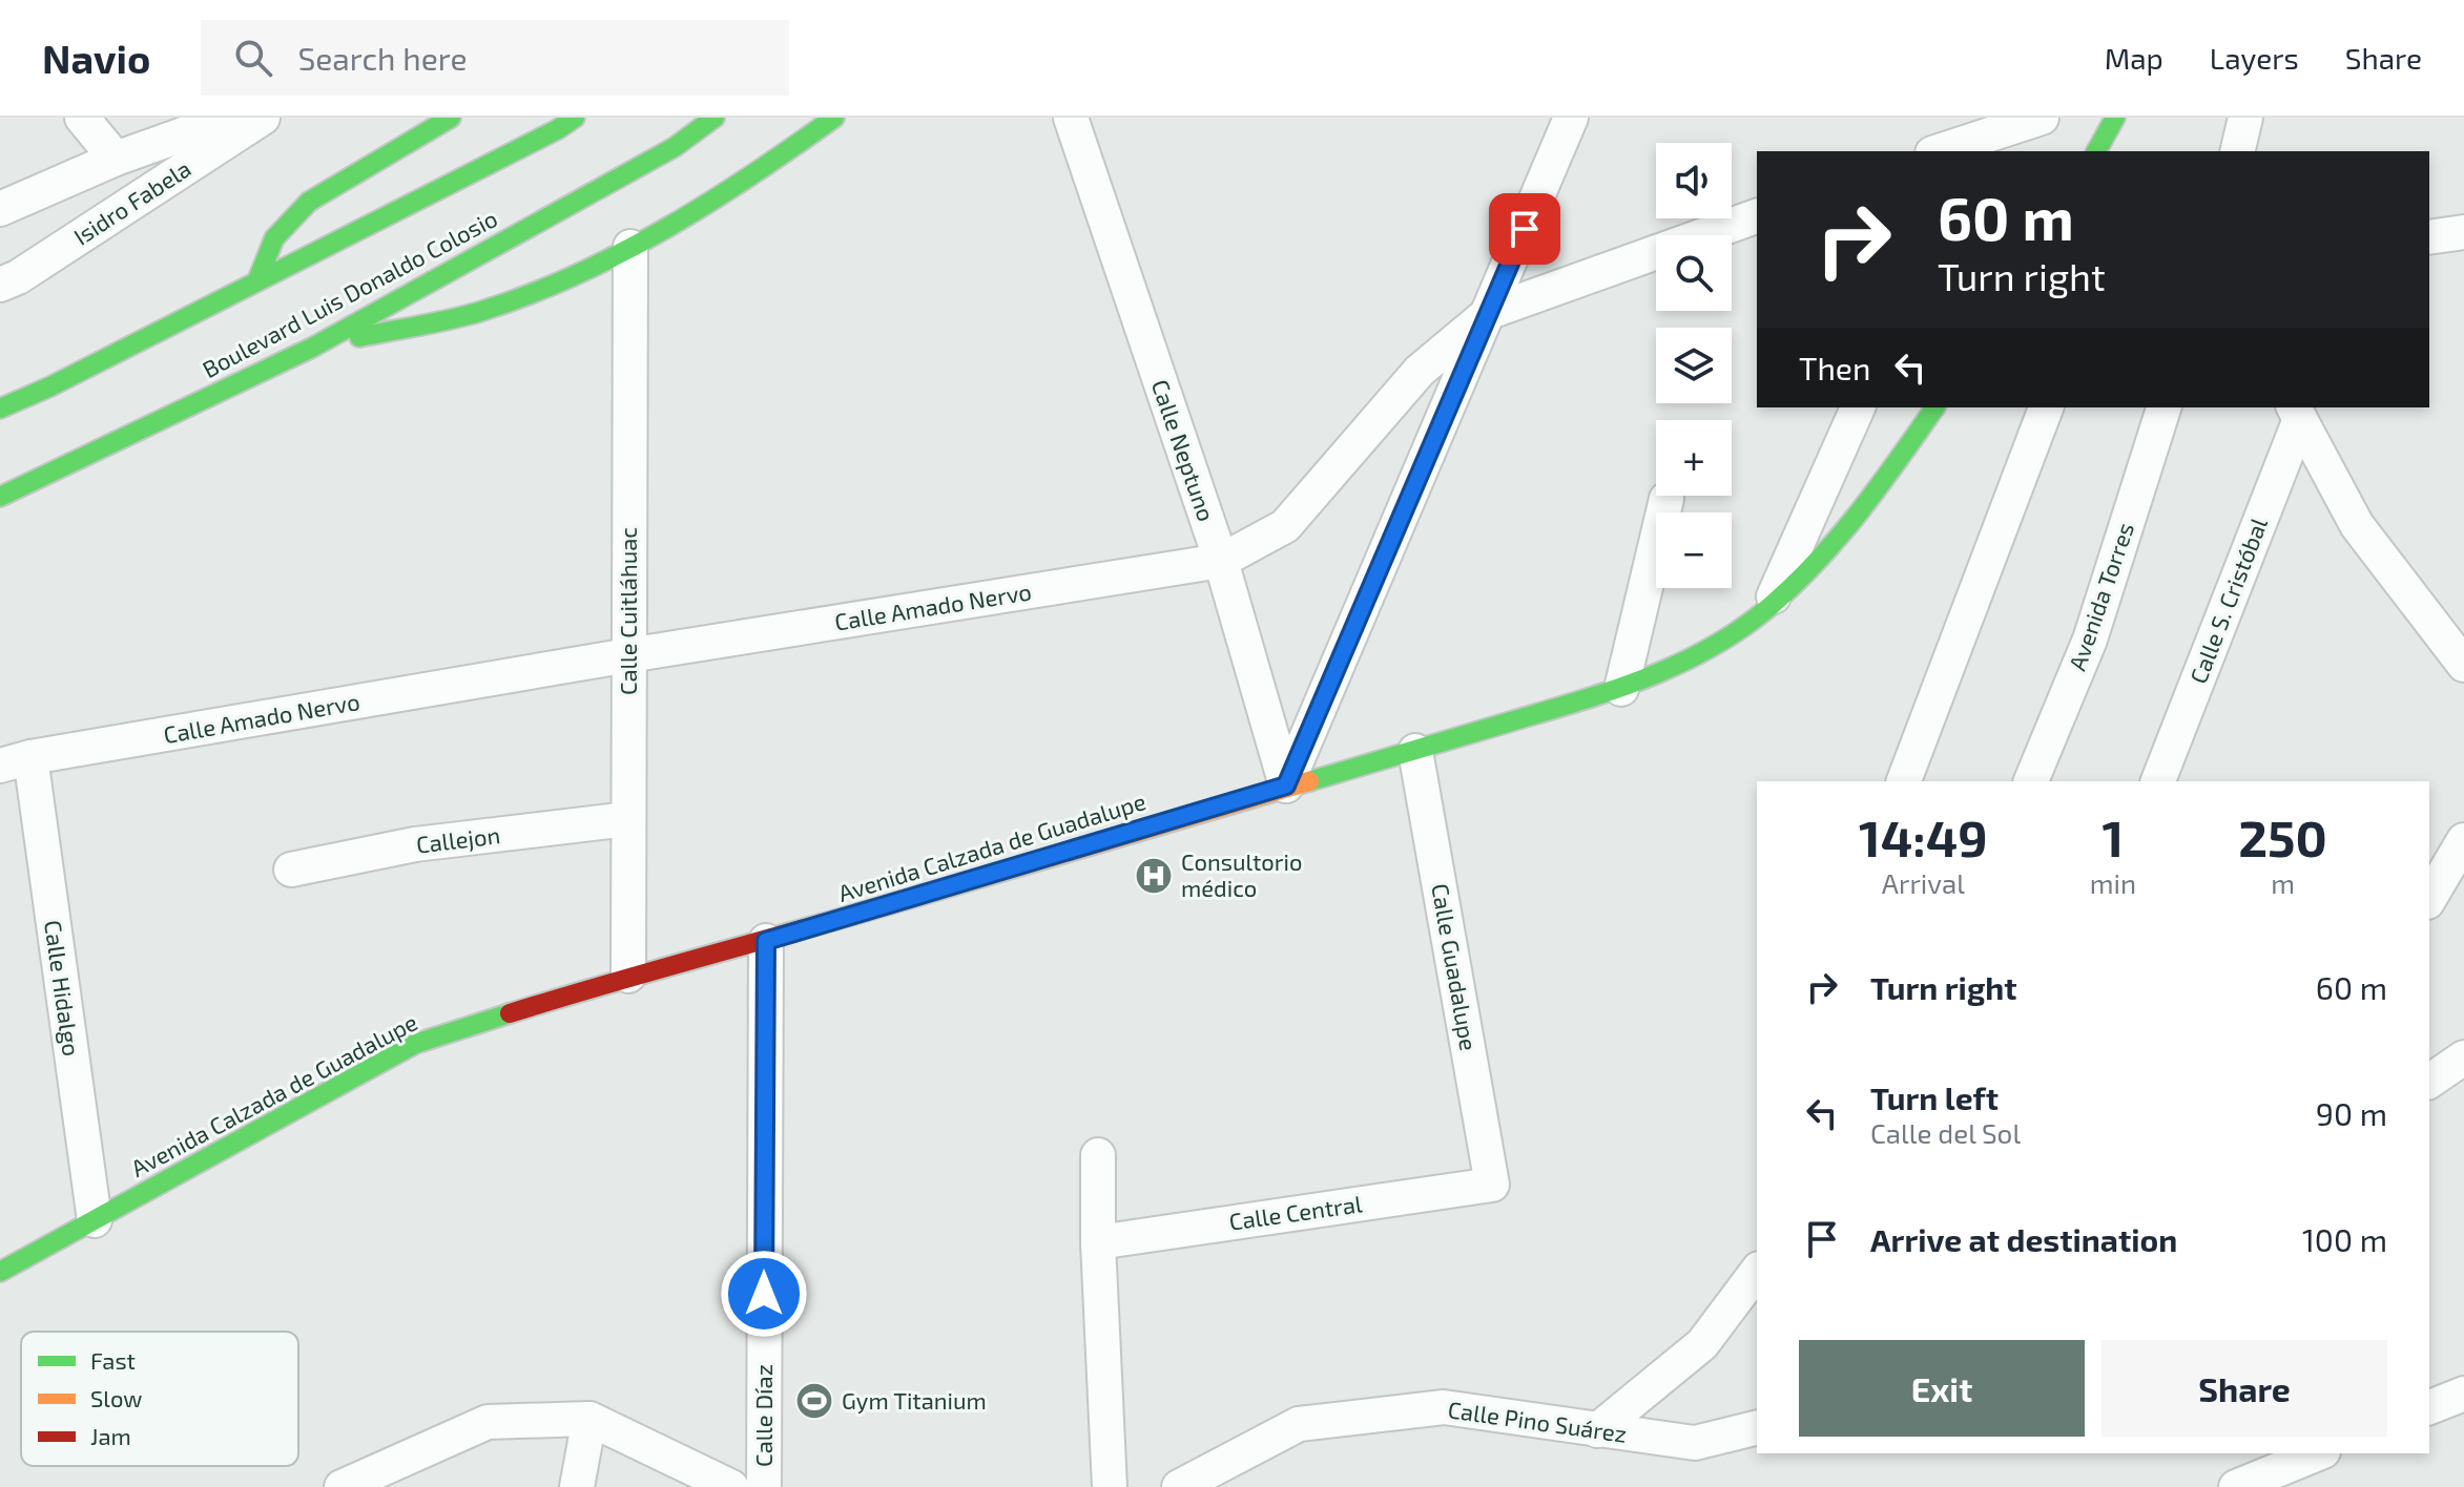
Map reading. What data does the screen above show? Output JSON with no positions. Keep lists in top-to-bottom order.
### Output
{
  "streets": {
    "main road": ["Boulevard Luis Donaldo Colosio", "Avenida Calzada de Guadalupe"],
    "street": [
      "Isidro Fabela",
      "Calle Neptuno",
      "Avenida Torres",
      "Calle S. Cristóbal",
      "Calle Amado Nervo",
      "Calle Cuitláhuac",
      "Callejon",
      "Calle Guadalupe",
      "Calle Hidalgo",
      "Calle Central",
      "Calle Díaz",
      "Calle Pino Suárez"
    ]
  },
  "crossings": [
    ["Calle Neptuno", "Calle Amado Nervo"],
    ["Calle Neptuno", "Avenida Calzada de Guadalupe"],
    ["Calle Amado Nervo", "Calle Cuitláhuac"],
    ["Calle Amado Nervo", "Calle Hidalgo"],
    ["Calle Cuitláhuac", "Callejon"],
    ["Calle Cuitláhuac", "Avenida Calzada de Guadalupe"],
    ["Avenida Calzada de Guadalupe", "Calle Guadalupe"],
    ["Avenida Calzada de Guadalupe", "Calle Hidalgo"],
    ["Avenida Calzada de Guadalupe", "Calle Díaz"],
    ["Calle Guadalupe", "Calle Central"]
  ],
  "places": {
    "hospital": ["Consultorio médico"],
    "sports": ["Gym Titanium"]
  },
  "legend": ["Fast", "Slow", "Jam"],
  "page": {
    "header": "Navio",
    "search": "Search here",
    "nav": ["Map", "Layers", "Share"],
    "map_buttons": ["+", "−"],
    "turn": ["60 m", "Turn right"],
    "then": "Then",
    "eta": [
      "14:49",
      "Arrival",
      "1",
      "min",
      "250",
      "m"
    ],
    "list": [
      {
        "name": "Turn right",
        "value": "60 m"
      },
      {
        "name": "Turn left",
        "note": "Calle del Sol",
        "value": "90 m"
      },
      {
        "name": "Arrive at destination",
        "value": "100 m"
      }
    ],
    "buttons": ["Exit", "Share"]
  }
}
